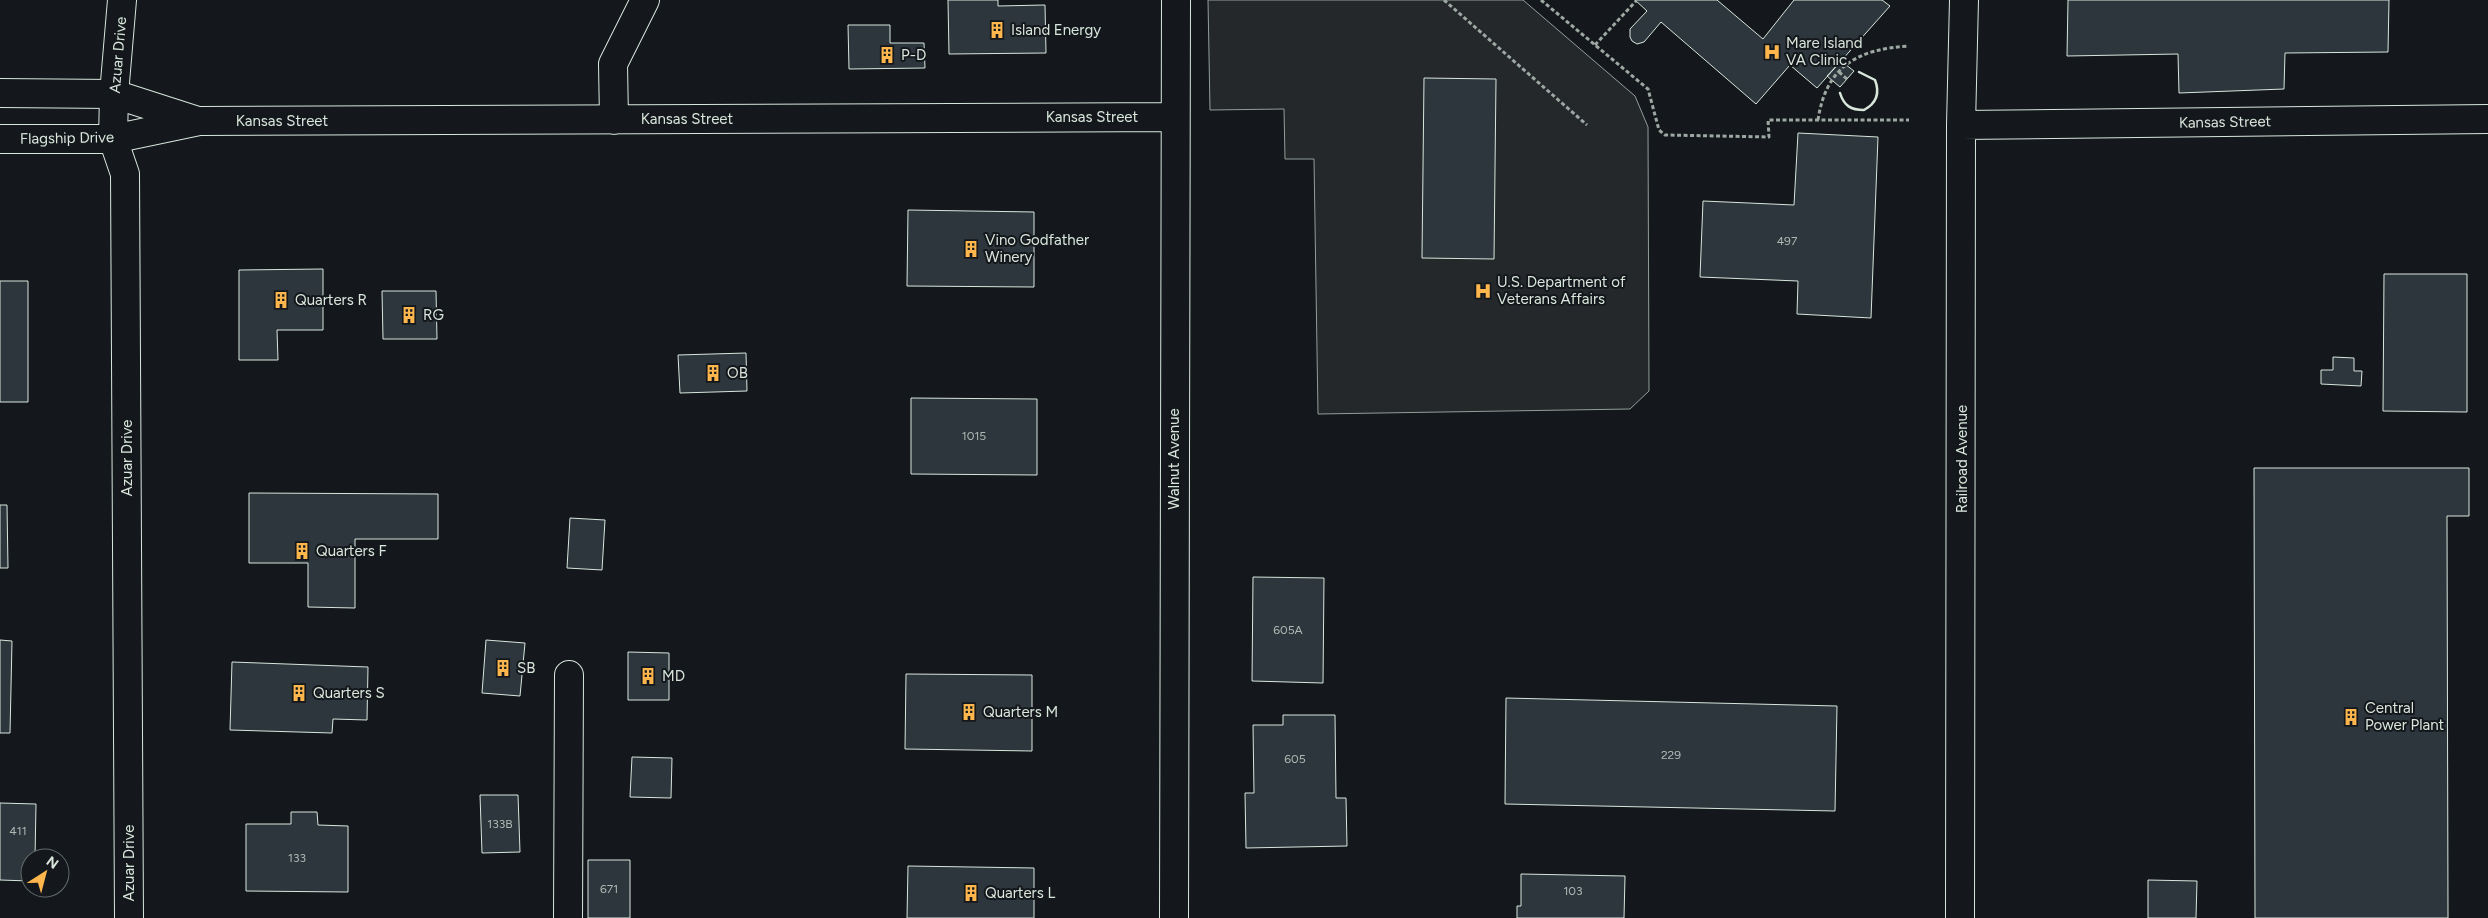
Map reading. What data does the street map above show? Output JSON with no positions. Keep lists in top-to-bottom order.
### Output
{
  "streets": {
    "street": [
      "Azuar Drive",
      "Kansas Street",
      "Flagship Drive",
      "Walnut Avenue",
      "Railroad Avenue"
    ]
  },
  "crossings": [
    ["Azuar Drive", "Flagship Drive"],
    ["Kansas Street", "Flagship Drive"],
    ["Kansas Street", "Walnut Avenue"],
    ["Kansas Street", "Railroad Avenue"]
  ],
  "places": {
    "building": [
      "Island Energy",
      "P-D",
      "Vino Godfather Winery",
      "Quarters R",
      "RG",
      "OB",
      "Quarters F",
      "SB",
      "MD",
      "Quarters S",
      "Quarters M",
      "Central Power Plant",
      "Quarters L"
    ],
    "hospital": ["Mare Island VA Clinic", "U.S. Department of Veterans Affairs"]
  },
  "house_numbers": [
    "497",
    "1015",
    "605A",
    "229",
    "605",
    "133B",
    "411",
    "133",
    "671",
    "103"
  ],
  "north": "top right"
}
